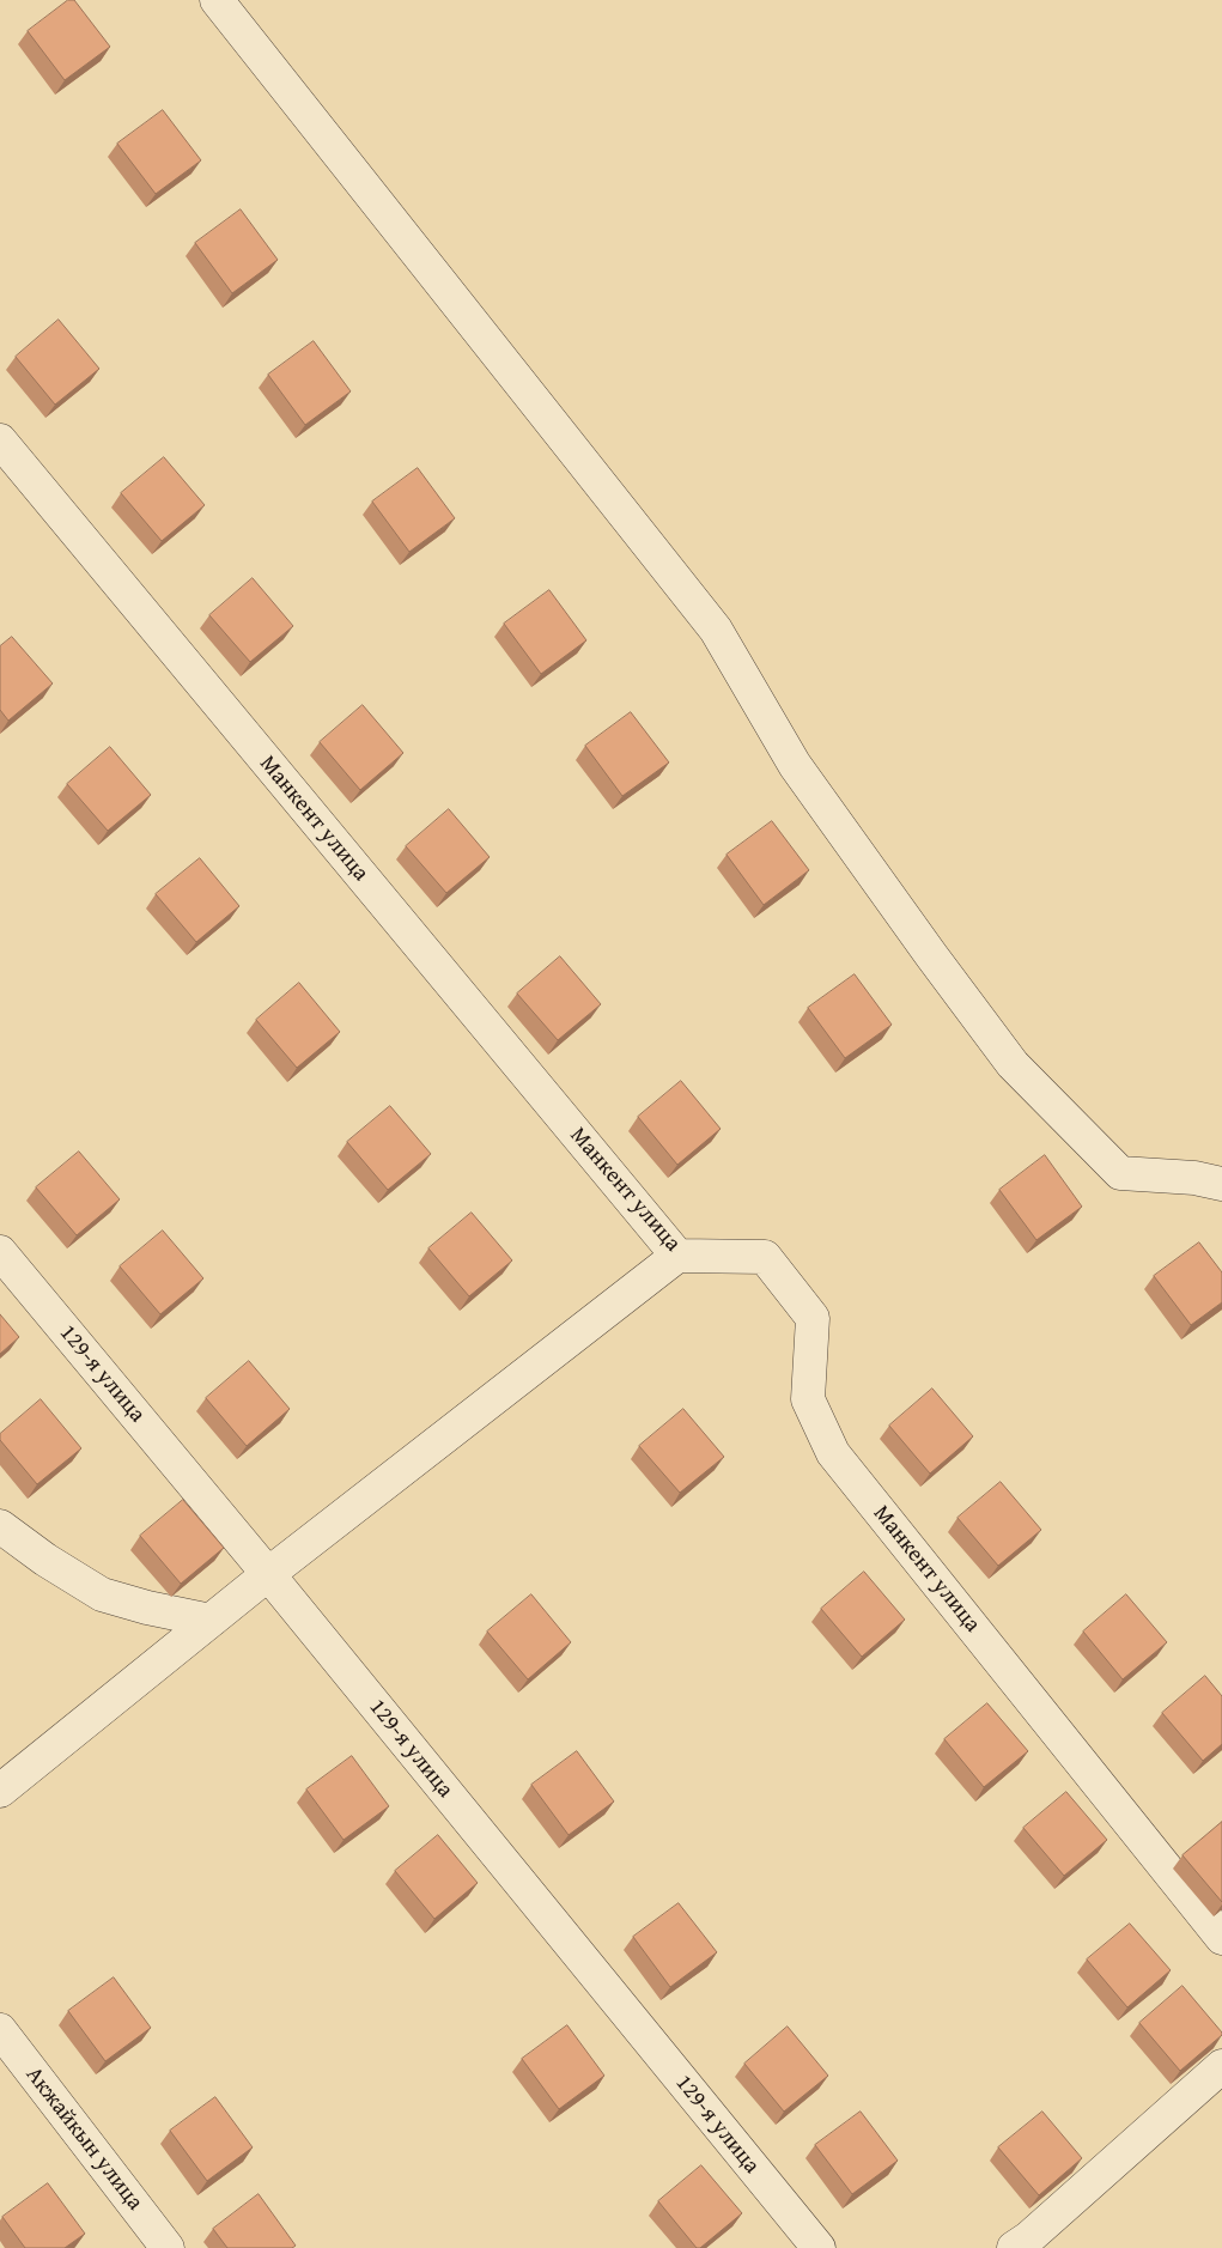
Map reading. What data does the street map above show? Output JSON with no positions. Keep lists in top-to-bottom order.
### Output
{
  "streets": {
    "street": ["Манкент улица", "129-я улица", "Акжайкын улица"]
  }
}
